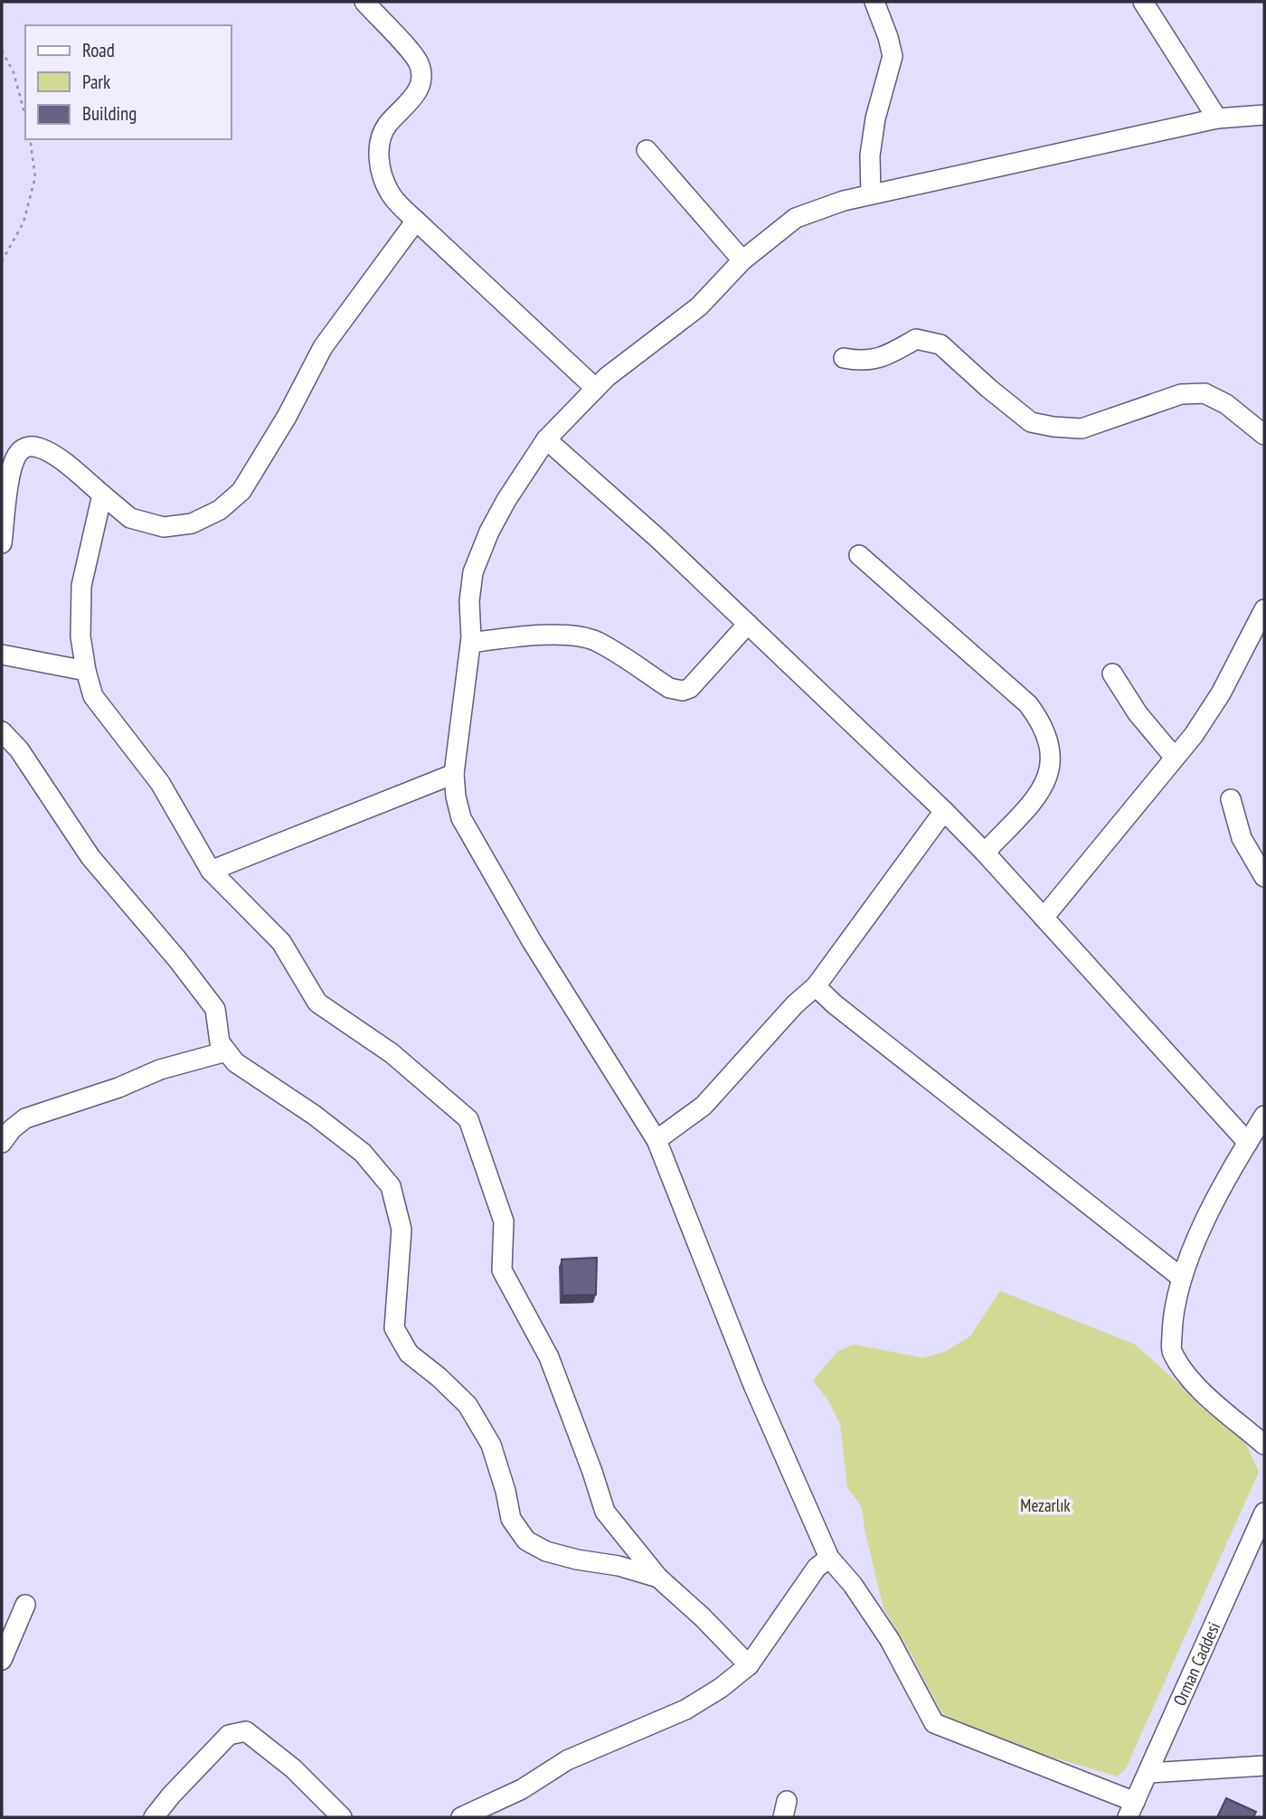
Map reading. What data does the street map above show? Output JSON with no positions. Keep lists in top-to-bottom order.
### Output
{
  "streets": {
    "street": ["Orman Caddesi"]
  },
  "parks": ["Mezarlık"],
  "legend": ["Road", "Park", "Building"]
}
